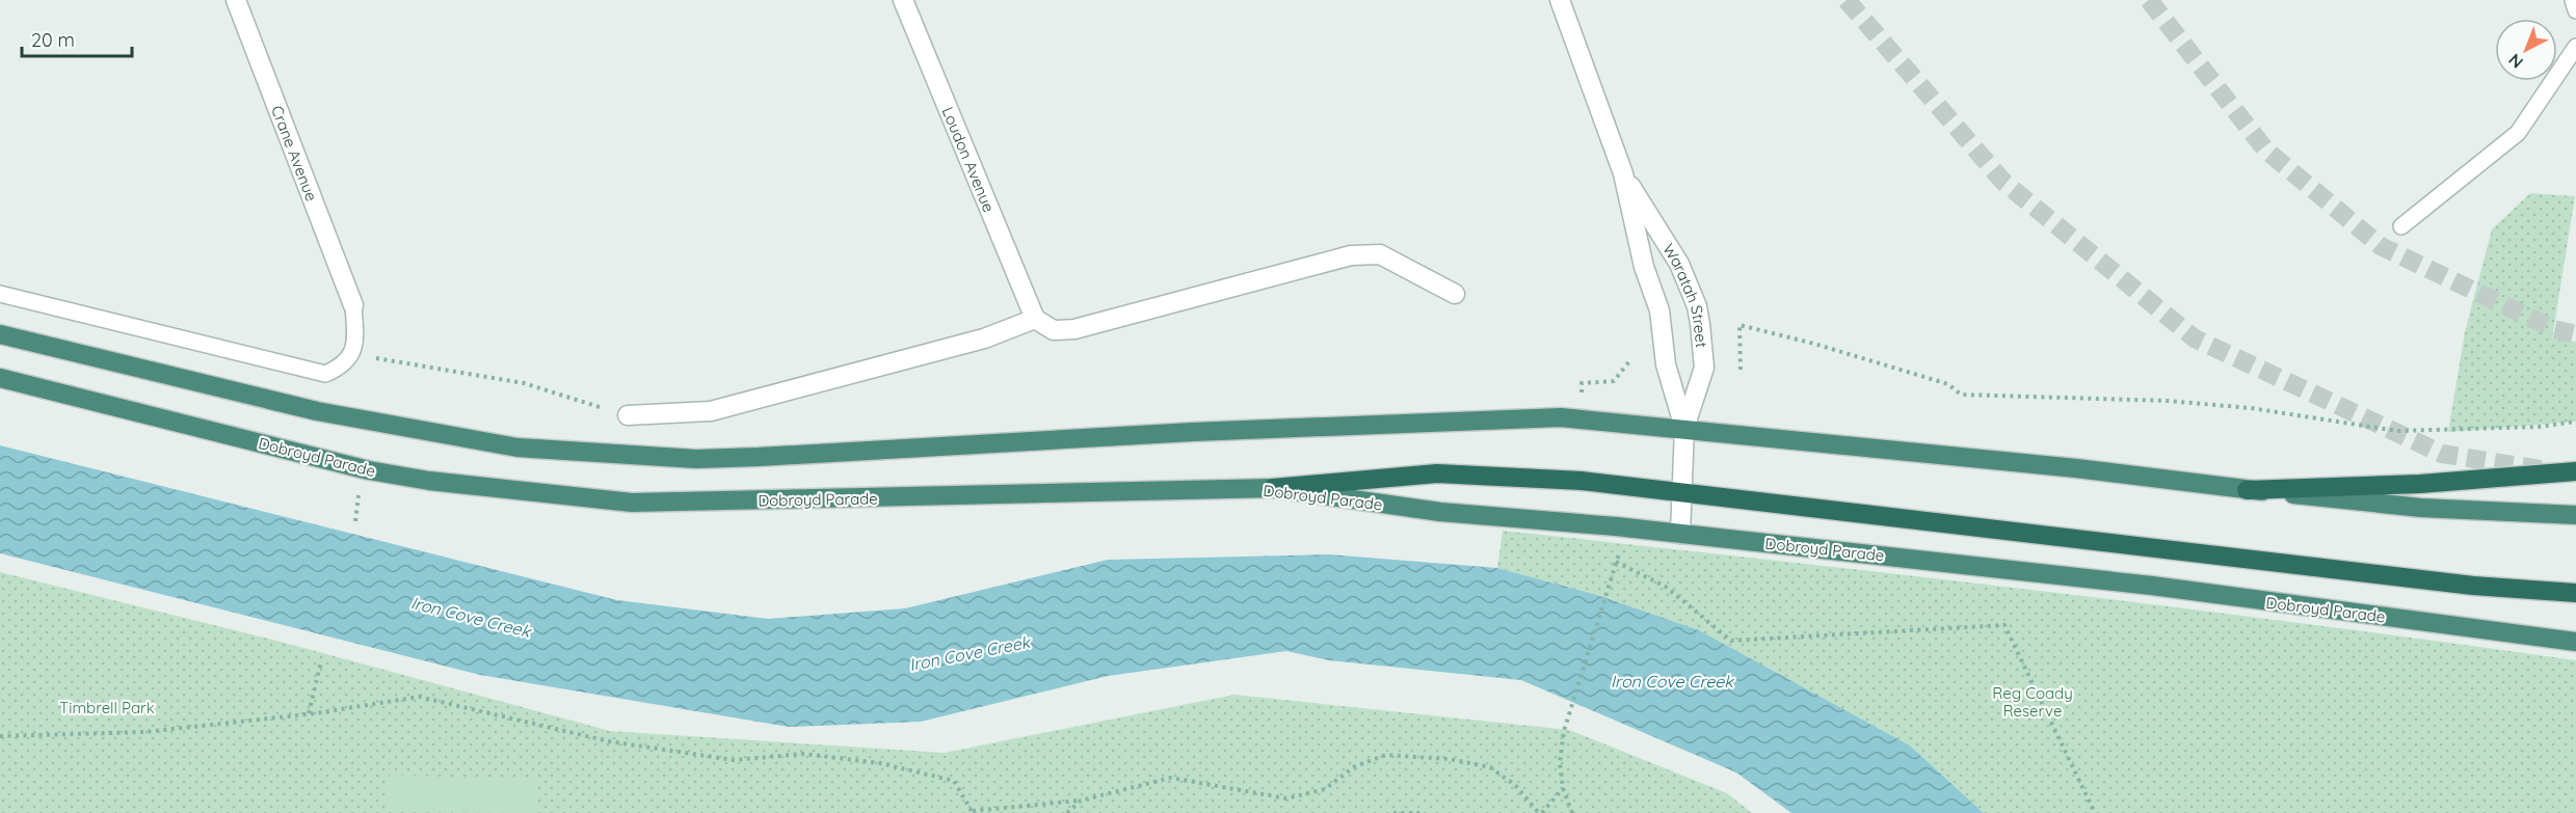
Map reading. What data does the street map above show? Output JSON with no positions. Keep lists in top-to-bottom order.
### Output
{
  "streets": {
    "highway": ["Dobroyd Parade"],
    "street": ["Crane Avenue", "Loudon Avenue", "Waratah Street"]
  },
  "crossings": [
    ["Waratah Street", "Dobroyd Parade"]
  ],
  "water": ["Iron Cove Creek"],
  "parks": ["Reg Coady Reserve", "Timbrell Park"],
  "scale_bar": "20 m",
  "north": "bottom left"
}
